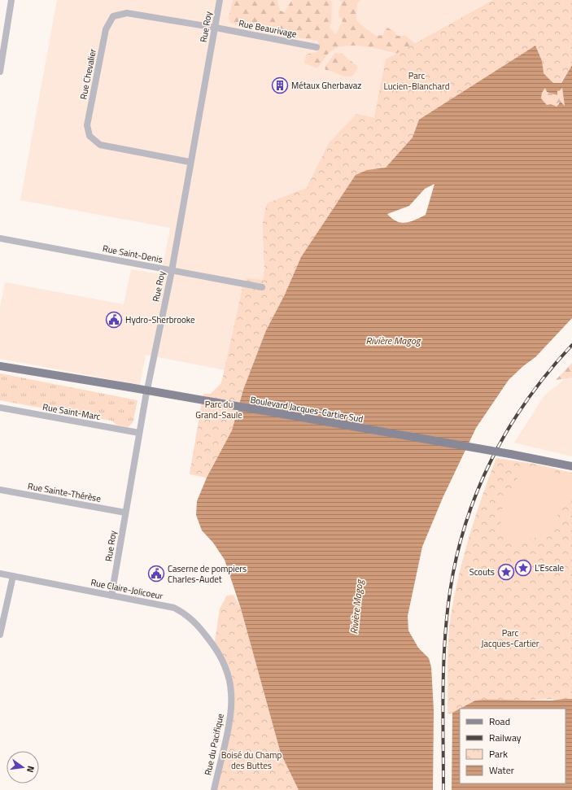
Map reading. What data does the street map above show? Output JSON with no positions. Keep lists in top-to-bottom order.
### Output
{
  "streets": {
    "main road": ["Boulevard Jacques-Cartier Sud"],
    "street": [
      "Rue Roy",
      "Rue Beaurivage",
      "Rue Chevalier",
      "Rue Saint-Denis",
      "Rue Saint-Marc",
      "Rue Sainte-Thérèse",
      "Rue Claire-Jolicoeur",
      "Rue du Pacifique"
    ]
  },
  "crossings": [
    ["Rue Roy", "Rue Beaurivage"],
    ["Rue Roy", "Rue Chevalier"],
    ["Rue Roy", "Rue Saint-Denis"],
    ["Rue Roy", "Rue Saint-Marc"],
    ["Rue Roy", "Rue Sainte-Thérèse"],
    ["Rue Roy", "Rue Claire-Jolicoeur"],
    ["Rue Beaurivage", "Rue Chevalier"],
    ["Rue Claire-Jolicoeur", "Rue du Pacifique"]
  ],
  "water": ["Rivière Magog"],
  "parks": [
    "Parc Lucien-Blanchard",
    "Parc du Grand-Saule",
    "Parc Jacques-Cartier",
    "Boisé du Champ des Buttes"
  ],
  "places": {
    "building": ["Métaux Gherbavaz"],
    "public building": ["Hydro-Sherbrooke", "Caserne de pompiers Charles-Audet"],
    "place": ["L'Escale", "Scouts"]
  },
  "legend": [
    "Road",
    "Railway",
    "Park",
    "Water"
  ],
  "north": "right"
}
